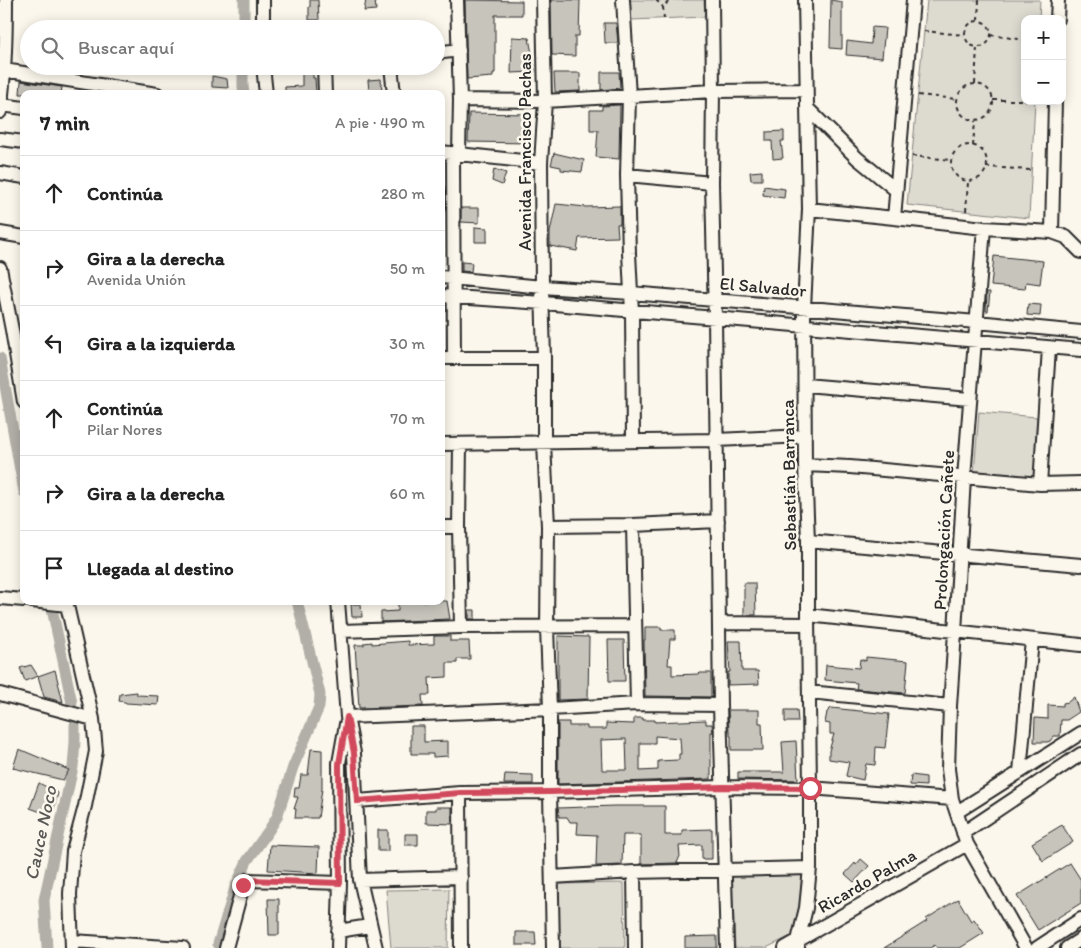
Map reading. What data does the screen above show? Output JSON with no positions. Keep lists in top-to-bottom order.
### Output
{
  "streets": {
    "street": [
      "Avenida Francisco Pachas",
      "El Salvador",
      "Sebastián Barranca",
      "Prolongación Cañete",
      "Ricardo Palma"
    ]
  },
  "crossings": [
    ["Avenida Francisco Pachas", "El Salvador"],
    ["El Salvador", "Sebastián Barranca"],
    ["El Salvador", "Prolongación Cañete"],
    ["Sebastián Barranca", "Ricardo Palma"],
    ["Prolongación Cañete", "Ricardo Palma"]
  ],
  "water": ["Cauce Noco"],
  "page": {
    "map_buttons": ["+", "−"],
    "search": "Buscar aquí",
    "heading": ["7 min", "A pie · 490 m"],
    "list": [
      ["Continúa", "280 m"],
      ["Gira a la derecha", "Avenida Unión", "50 m"],
      ["Gira a la izquierda", "30 m"],
      ["Continúa", "Pilar Nores", "70 m"],
      ["Gira a la derecha", "60 m"],
      "Llegada al destino"
    ]
  }
}
